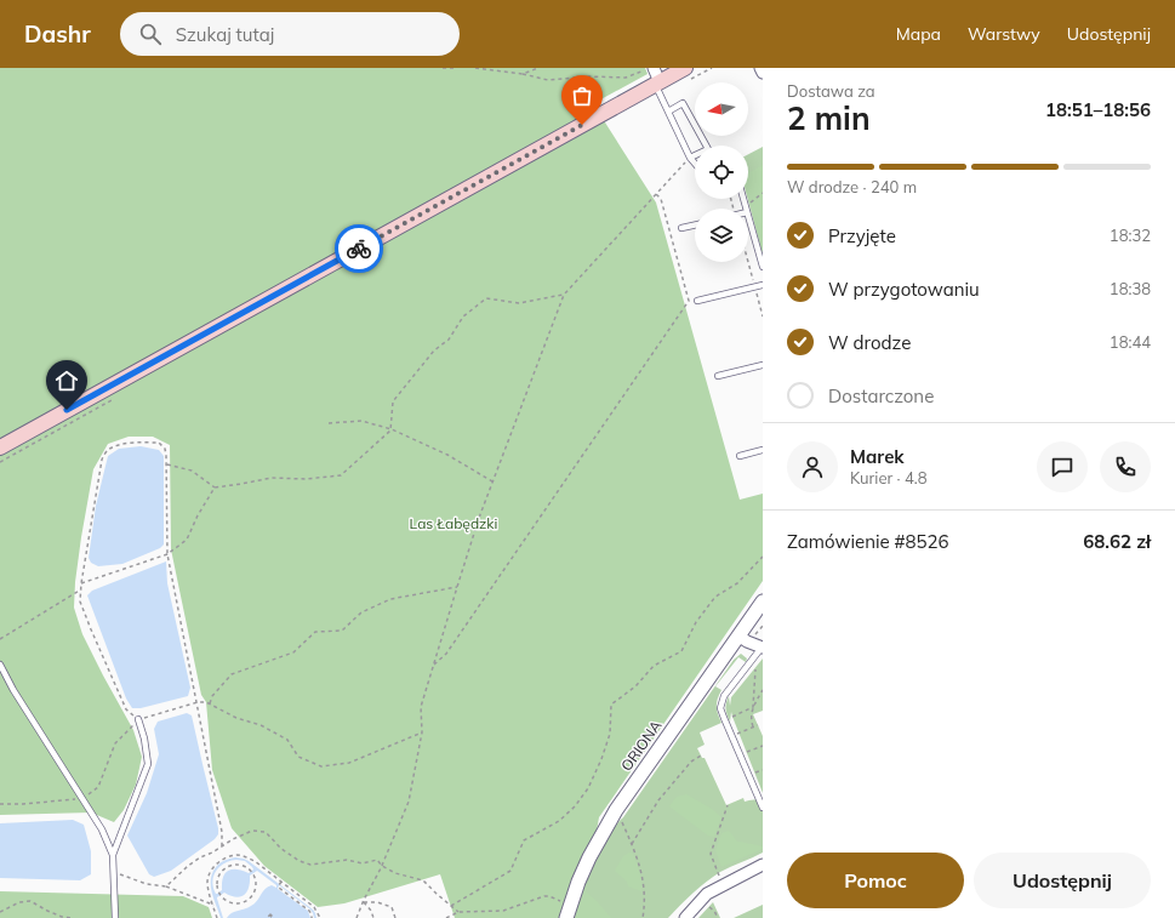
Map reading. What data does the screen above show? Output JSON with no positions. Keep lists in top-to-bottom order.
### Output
{
  "streets": {
    "street": ["ORIONA"]
  },
  "parks": ["Las Łabędzki"],
  "north": "left",
  "page": {
    "header": "Dashr",
    "search": "Szukaj tutaj",
    "nav": ["Mapa", "Warstwy", "Udostępnij"],
    "heading": ["2 min", "Dostawa za", "18:51–18:56"],
    "panel": [
      "Marek",
      "Kurier · 4.8",
      "Zamówienie #8526",
      "68.62 zł"
    ],
    "bar": "W drodze · 240 m",
    "list": [
      ["Przyjęte", "18:32"],
      ["W przygotowaniu", "18:38"],
      ["W drodze", "18:44"],
      "Dostarczone"
    ],
    "buttons": ["Pomoc", "Udostępnij"]
  }
}
